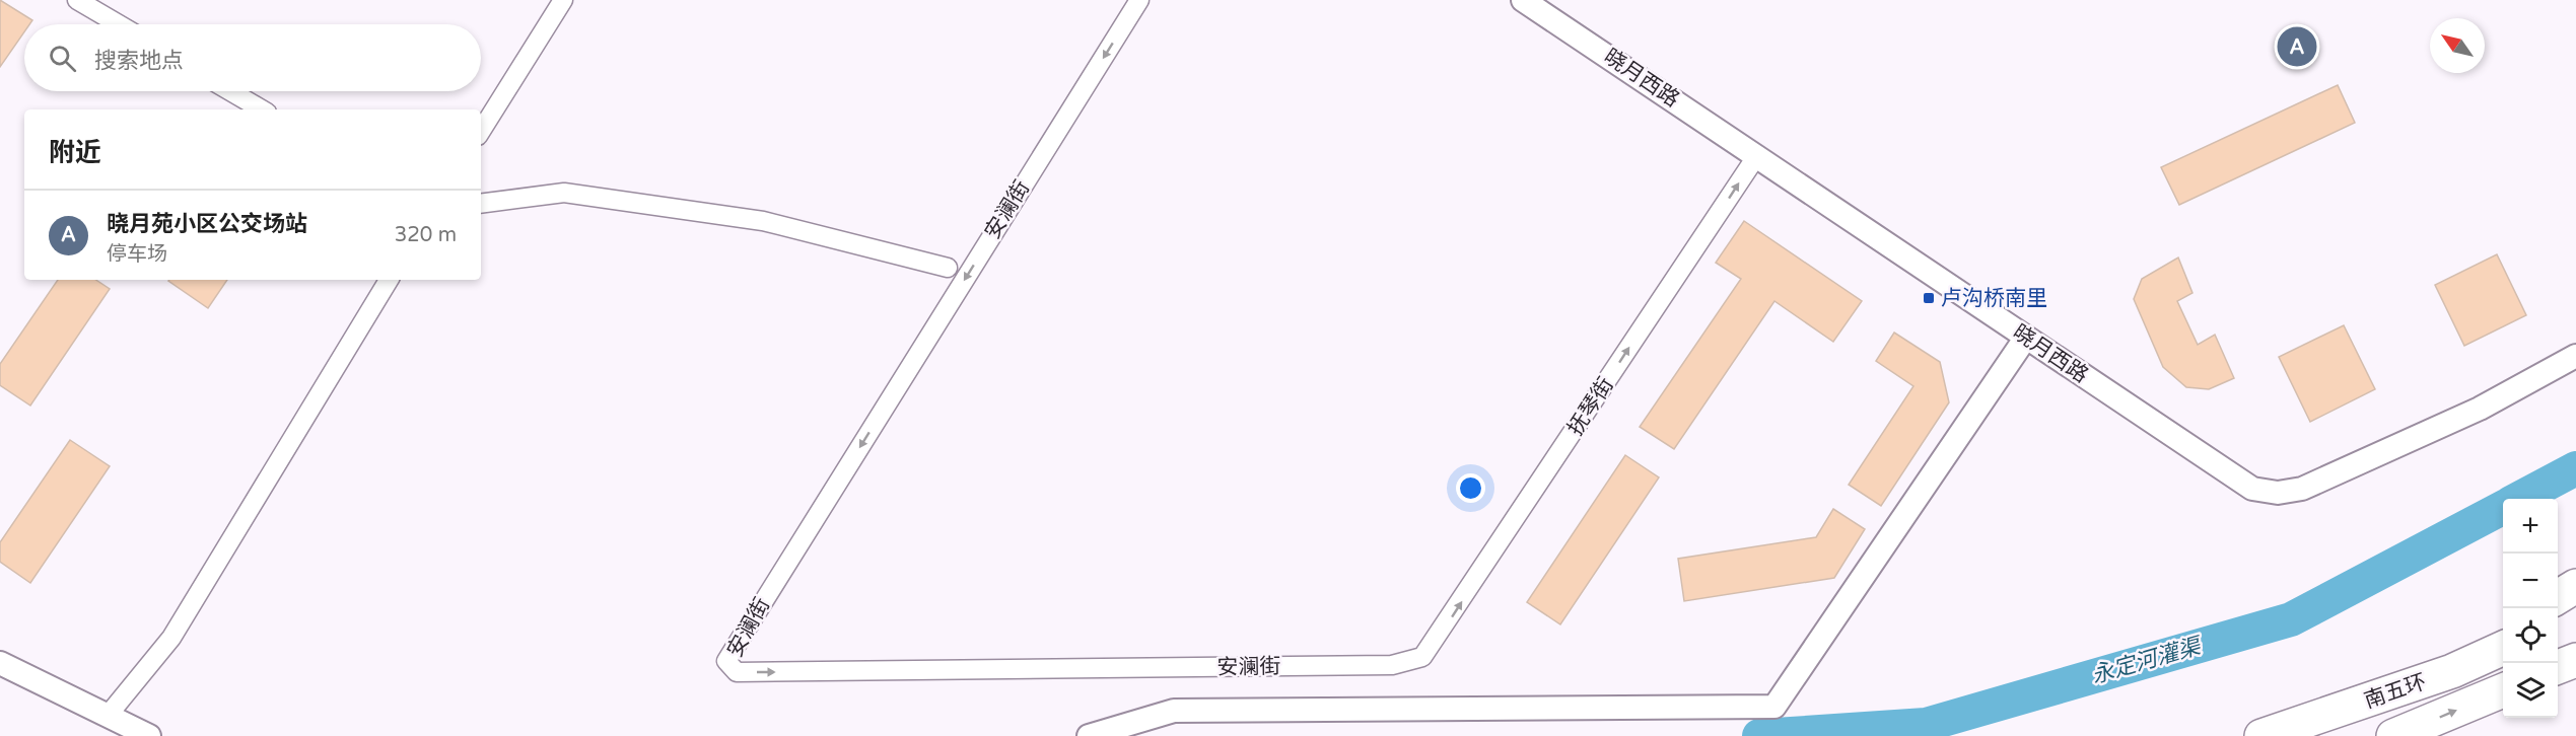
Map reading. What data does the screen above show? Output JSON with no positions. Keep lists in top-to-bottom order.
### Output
{
  "streets": {
    "highway": ["南五环"],
    "street": ["晓月西路", "安澜街", "抚琴街"]
  },
  "crossings": [
    ["晓月西路", "抚琴街"],
    ["安澜街", "抚琴街"]
  ],
  "one_way": ["抚琴街"],
  "water": ["永定河灌渠"],
  "places": {
    "transit": ["卢沟桥南里"]
  },
  "north": "top left",
  "page": {
    "pins": "A",
    "search": "搜索地点",
    "heading": "附近",
    "list": [
      {
        "mark": "A",
        "name": "晓月苑小区公交场站",
        "note": "停车场",
        "value": "320 m"
      }
    ],
    "map_buttons": ["+", "−"]
  }
}
